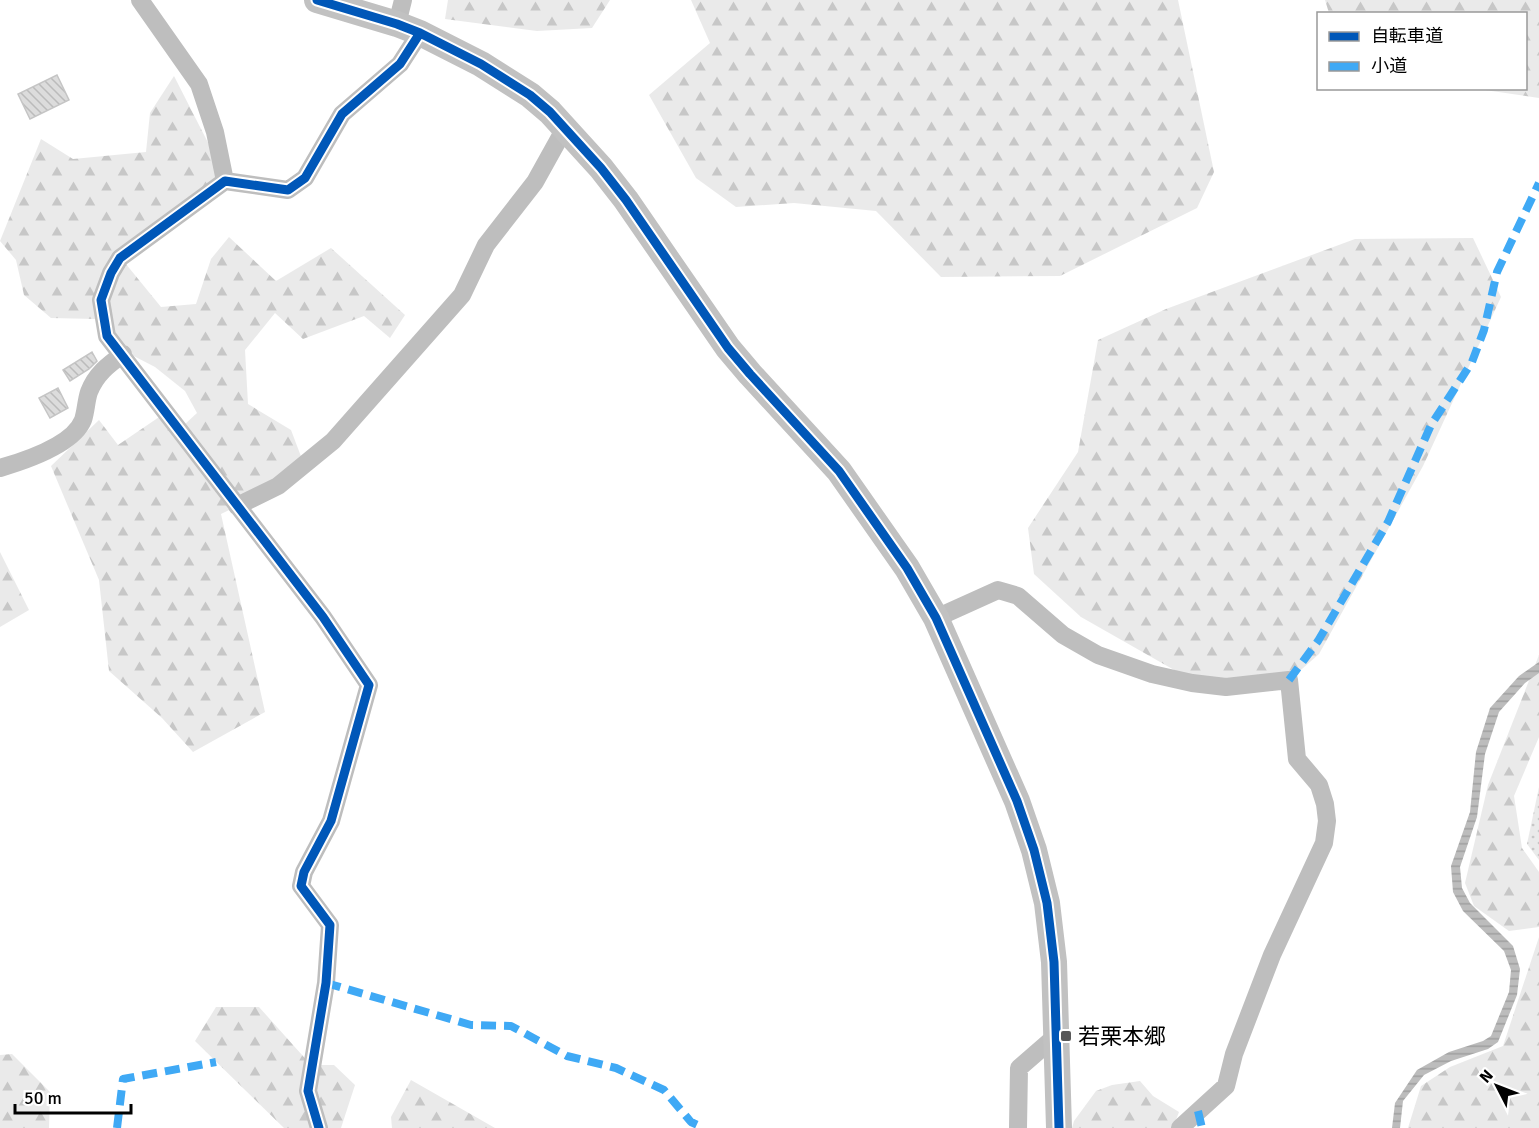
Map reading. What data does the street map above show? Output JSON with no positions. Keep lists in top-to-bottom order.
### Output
{
  "places": {
    "transit": ["若栗本郷"]
  },
  "legend": ["自転車道", "小道"],
  "scale_bar": "50 m",
  "north": "top left"
}
